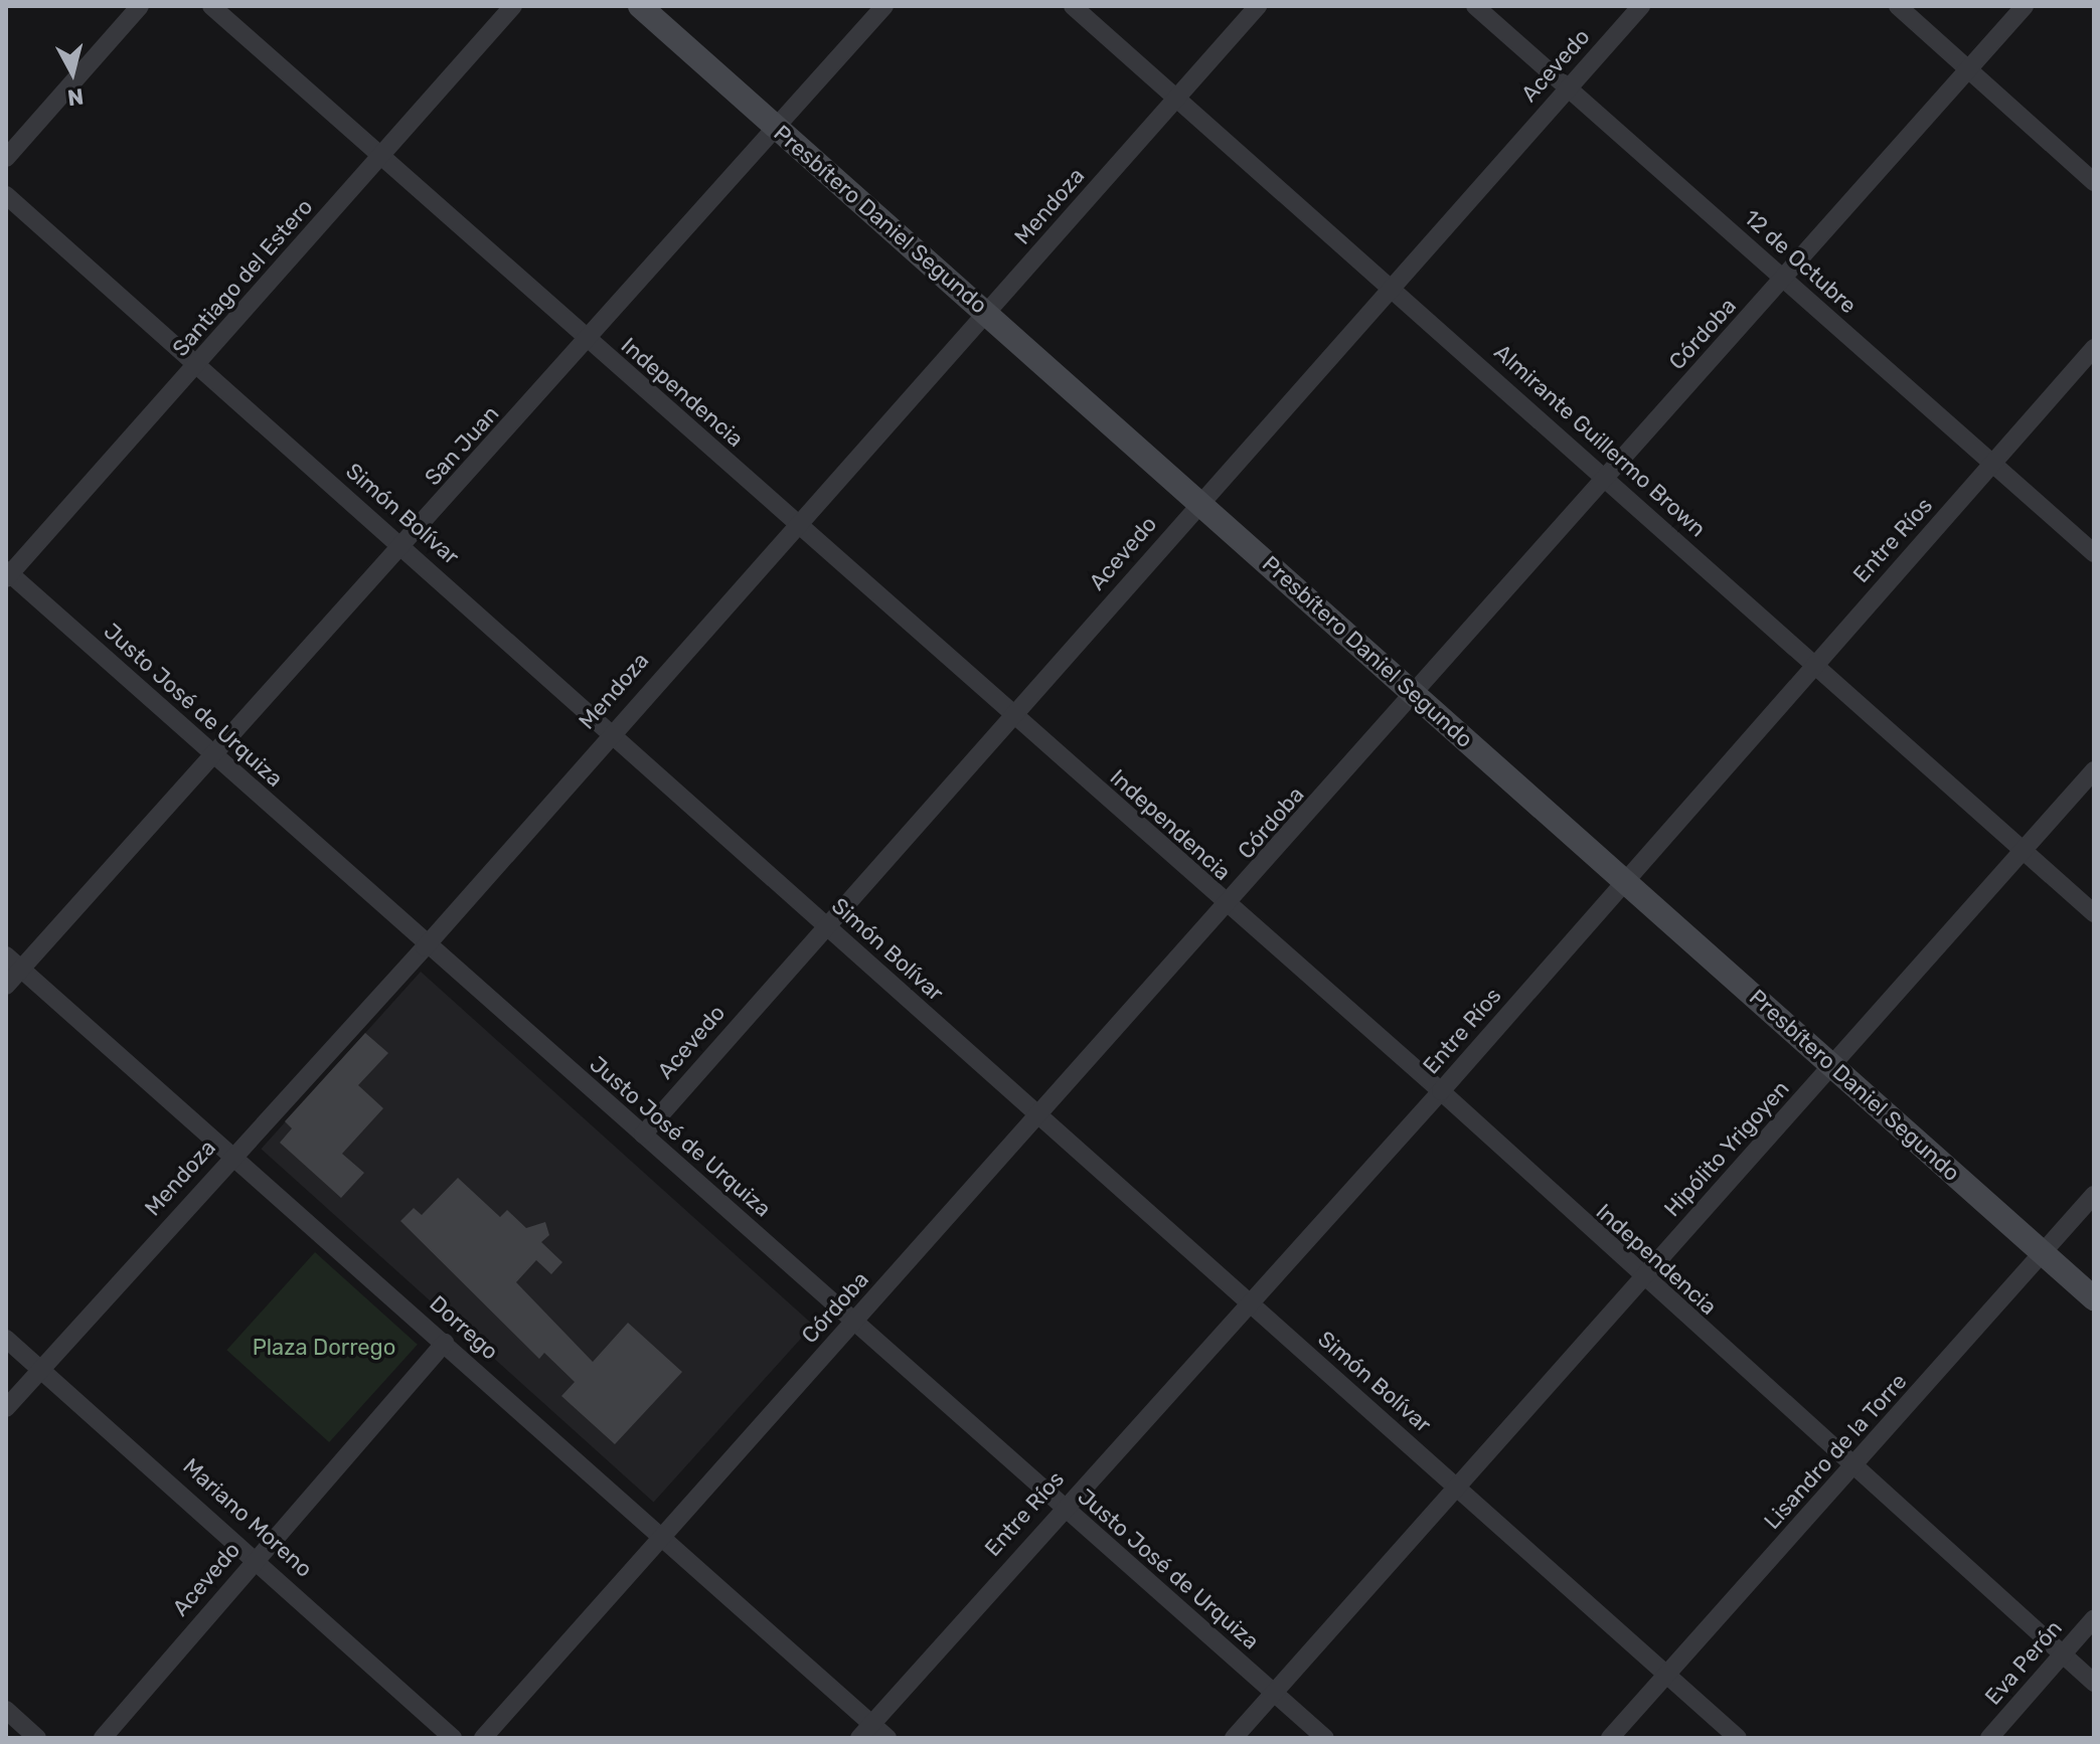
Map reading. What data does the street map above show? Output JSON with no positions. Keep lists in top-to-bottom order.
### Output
{
  "streets": {
    "main road": ["Presbítero Daniel Segundo"],
    "street": [
      "Acevedo",
      "Mendoza",
      "12 de Octubre",
      "Santiago del Estero",
      "Córdoba",
      "Independencia",
      "Almirante Guillermo Brown",
      "San Juan",
      "Simón Bolívar",
      "Entre Ríos",
      "Justo José de Urquiza",
      "Hipólito Yrigoyen",
      "Dorrego",
      "Lisandro de la Torre",
      "Mariano Moreno",
      "Eva Perón"
    ]
  },
  "crossings": [
    ["Acevedo", "Presbítero Daniel Segundo"],
    ["Acevedo", "12 de Octubre"],
    ["Acevedo", "Independencia"],
    ["Acevedo", "Almirante Guillermo Brown"],
    ["Acevedo", "Simón Bolívar"],
    ["Acevedo", "Justo José de Urquiza"],
    ["Acevedo", "Dorrego"],
    ["Acevedo", "Mariano Moreno"],
    ["Mendoza", "Presbítero Daniel Segundo"],
    ["Mendoza", "Independencia"],
    ["Mendoza", "Almirante Guillermo Brown"],
    ["Mendoza", "Simón Bolívar"],
    ["Mendoza", "Justo José de Urquiza"],
    ["Mendoza", "Dorrego"],
    ["Mendoza", "Mariano Moreno"],
    ["Presbítero Daniel Segundo", "Córdoba"],
    ["Presbítero Daniel Segundo", "San Juan"],
    ["Presbítero Daniel Segundo", "Entre Ríos"],
    ["Presbítero Daniel Segundo", "Hipólito Yrigoyen"],
    ["Presbítero Daniel Segundo", "Lisandro de la Torre"],
    ["12 de Octubre", "Córdoba"],
    ["12 de Octubre", "Entre Ríos"],
    ["Santiago del Estero", "Independencia"],
    ["Santiago del Estero", "Simón Bolívar"],
    ["Santiago del Estero", "Justo José de Urquiza"],
    ["Córdoba", "Independencia"],
    ["Córdoba", "Almirante Guillermo Brown"],
    ["Córdoba", "Simón Bolívar"],
    ["Córdoba", "Justo José de Urquiza"],
    ["Córdoba", "Dorrego"],
    ["Independencia", "San Juan"],
    ["Independencia", "Entre Ríos"],
    ["Independencia", "Hipólito Yrigoyen"],
    ["Independencia", "Lisandro de la Torre"],
    ["Independencia", "Eva Perón"],
    ["Almirante Guillermo Brown", "Entre Ríos"],
    ["Almirante Guillermo Brown", "Hipólito Yrigoyen"],
    ["San Juan", "Simón Bolívar"],
    ["San Juan", "Justo José de Urquiza"],
    ["San Juan", "Dorrego"],
    ["Simón Bolívar", "Entre Ríos"],
    ["Simón Bolívar", "Hipólito Yrigoyen"],
    ["Simón Bolívar", "Lisandro de la Torre"],
    ["Entre Ríos", "Justo José de Urquiza"],
    ["Entre Ríos", "Dorrego"],
    ["Justo José de Urquiza", "Hipólito Yrigoyen"]
  ],
  "parks": ["Plaza Dorrego"],
  "north": "bottom"
}
